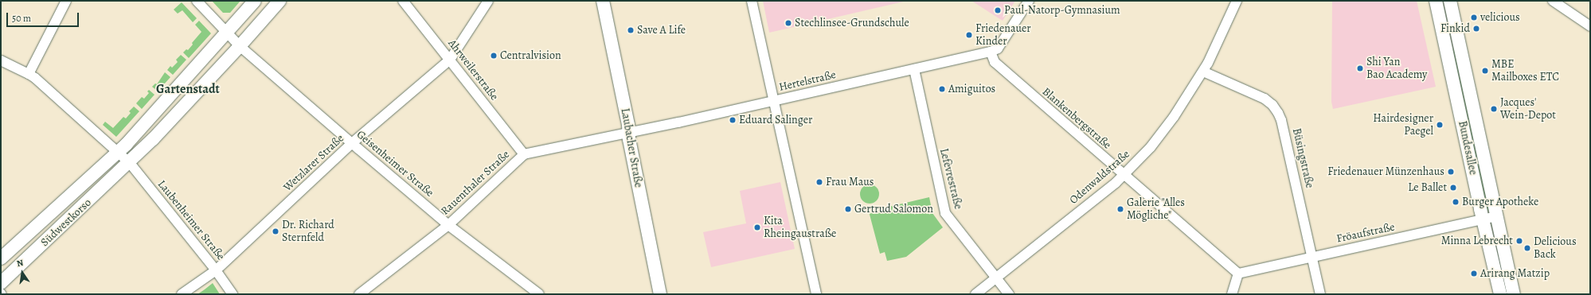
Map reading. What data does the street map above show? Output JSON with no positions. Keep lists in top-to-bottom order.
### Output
{
  "streets": {
    "street": [
      "Ahrweilerstraße",
      "Hertelstraße",
      "Blankenbergstraße",
      "Laubacher Straße",
      "Bundesallee",
      "Büsingstraße",
      "Wetzlarer Straße",
      "Geisenheimer Straße",
      "Odenwaldstraße",
      "Lefèvrestraße",
      "Rauenthaler Straße",
      "Laubenheimer Straße",
      "Südwestkorso",
      "Fröaufstraße"
    ]
  },
  "crossings": [
    ["Ahrweilerstraße", "Wetzlarer Straße"],
    ["Ahrweilerstraße", "Rauenthaler Straße"],
    ["Hertelstraße", "Blankenbergstraße"],
    ["Hertelstraße", "Laubacher Straße"],
    ["Hertelstraße", "Lefèvrestraße"],
    ["Hertelstraße", "Rauenthaler Straße"],
    ["Blankenbergstraße", "Odenwaldstraße"],
    ["Blankenbergstraße", "Fröaufstraße"],
    ["Laubacher Straße", "Rauenthaler Straße"],
    ["Bundesallee", "Fröaufstraße"],
    ["Büsingstraße", "Odenwaldstraße"],
    ["Büsingstraße", "Fröaufstraße"],
    ["Wetzlarer Straße", "Geisenheimer Straße"],
    ["Wetzlarer Straße", "Laubenheimer Straße"],
    ["Geisenheimer Straße", "Rauenthaler Straße"],
    ["Geisenheimer Straße", "Südwestkorso"],
    ["Odenwaldstraße", "Lefèvrestraße"],
    ["Laubenheimer Straße", "Südwestkorso"]
  ],
  "districts": ["Gartenstadt"],
  "places": [
    "Paul-Natorp-Gymnasium",
    "velicious",
    "Stechlinsee-Grundschule",
    "Finkid",
    "Save A Life",
    "Friedenauer Kinder",
    "Centralvision",
    "Shi Yan Bao Academy",
    "MBE Mailboxes ETC",
    "Amiguitos",
    "Jacques' Wein-Depot",
    "Eduard Salinger",
    "Hairdesigner Paegel",
    "Friedenauer Münzenhaus",
    "Frau Maus",
    "Le Ballet",
    "Burger Apotheke",
    "Gertrud Salomon",
    "Galerie \"Alles Mögliche\"",
    "Kita Rheingaustraße",
    "Dr. Richard Sternfeld",
    "Minna Lebrecht",
    "Delicious Back",
    "Arirang Matzip"
  ],
  "scale_bar": "50 m",
  "north": "top"
}
